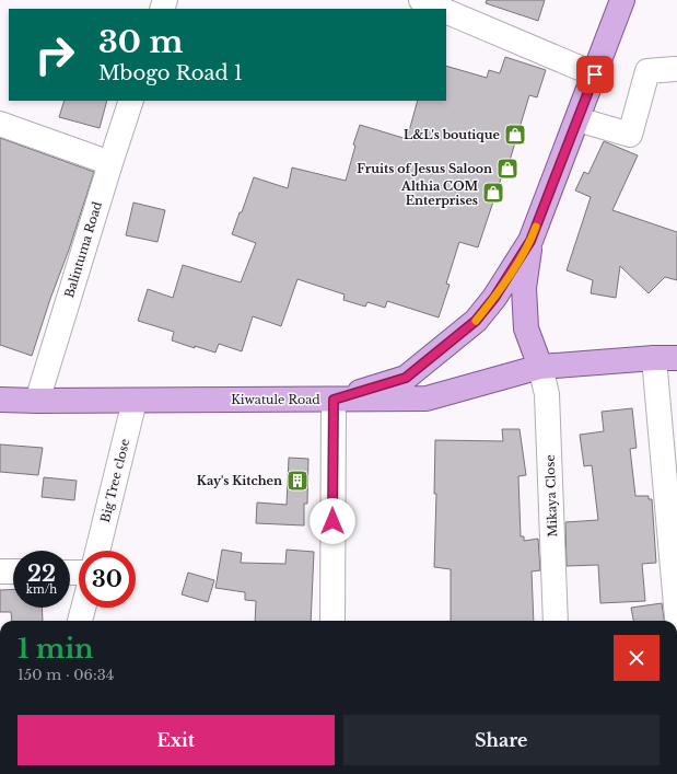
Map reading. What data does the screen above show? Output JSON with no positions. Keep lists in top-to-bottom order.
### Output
{
  "streets": {
    "main road": ["Kiwatule Road"],
    "street": ["Balintuma Road", "Big Tree close", "Mikaya Close"]
  },
  "crossings": [
    ["Balintuma Road", "Kiwatule Road"],
    ["Kiwatule Road", "Big Tree close"],
    ["Kiwatule Road", "Mikaya Close"]
  ],
  "places": {
    "shop": ["L&L's boutique", "Fruits of Jesus Saloon", "Althia COM Enterprises"],
    "building": ["Kay's Kitchen"]
  },
  "page": {
    "turn": ["30 m", "Mbogo Road 1"],
    "speed": "22 km/h",
    "limit": "30",
    "heading": ["1 min", "150 m · 06:34"],
    "buttons": ["Exit", "Share"]
  }
}
